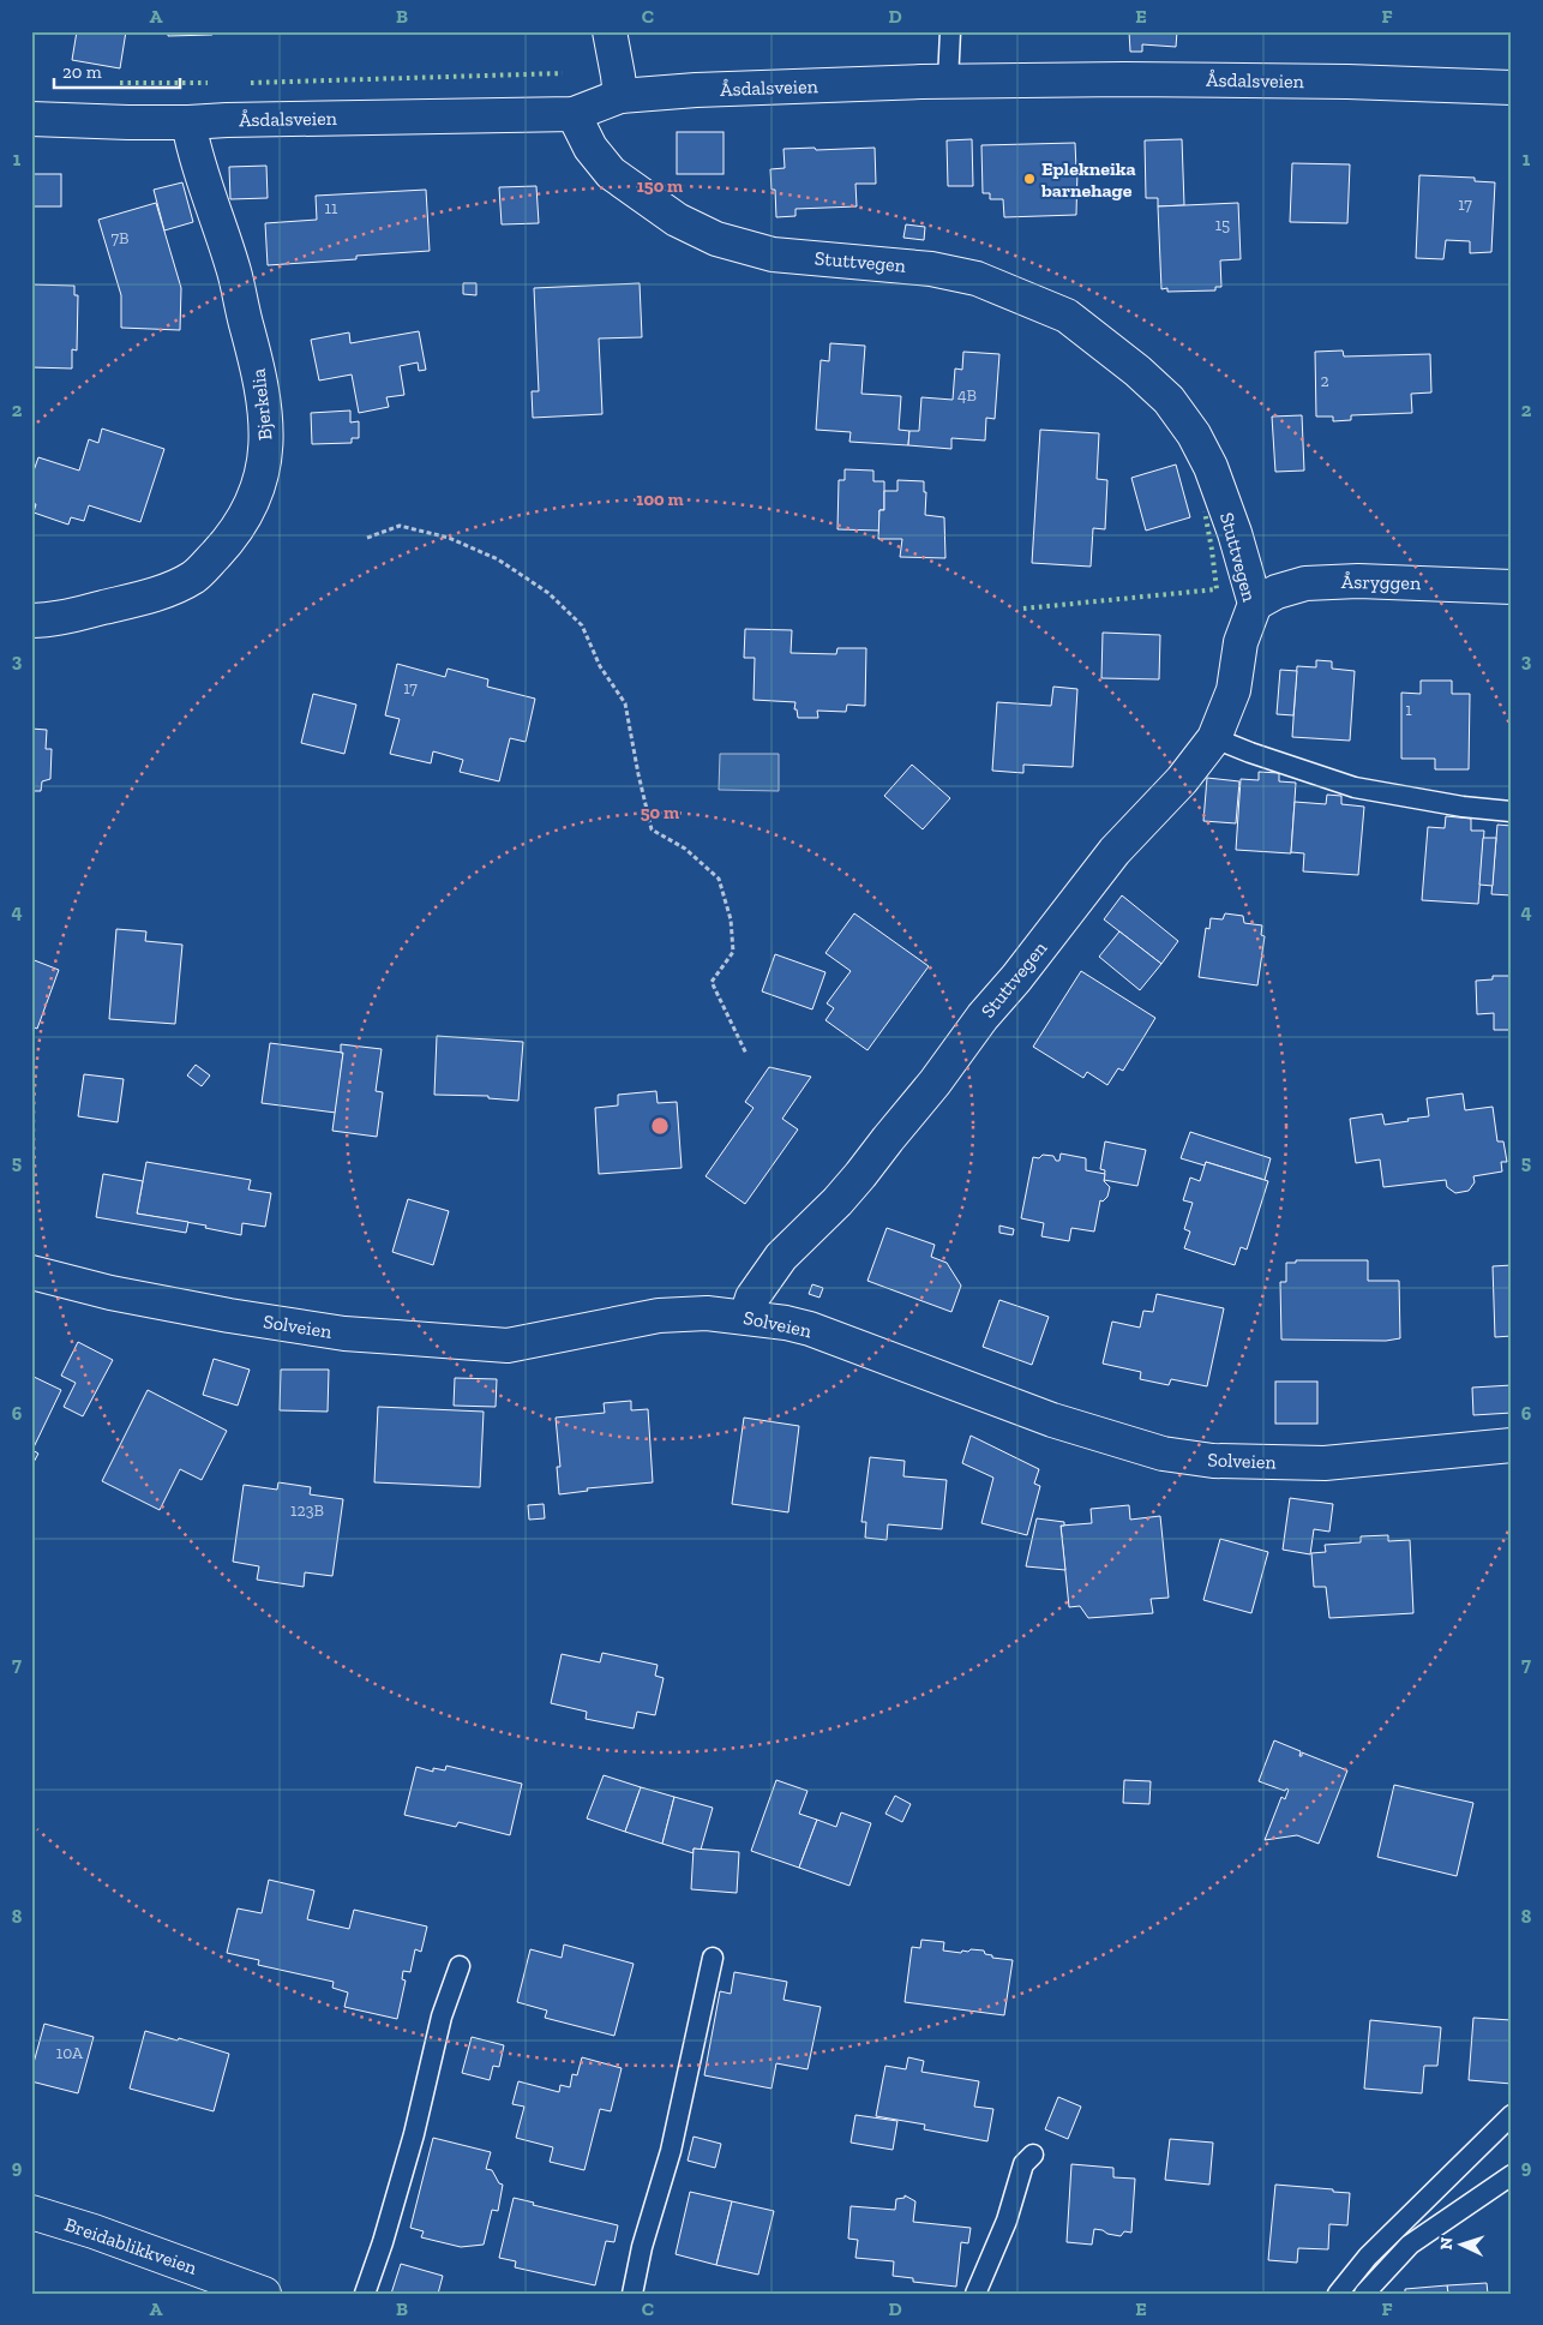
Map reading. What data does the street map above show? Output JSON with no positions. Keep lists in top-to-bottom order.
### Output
{
  "streets": {
    "street": [
      "Åsdalsveien",
      "Stuttvegen",
      "Bjerkelia",
      "Åsryggen",
      "Solveien",
      "Breidablikkveien"
    ]
  },
  "crossings": [
    ["Åsdalsveien", "Stuttvegen"],
    ["Åsdalsveien", "Bjerkelia"],
    ["Stuttvegen", "Åsryggen"],
    ["Stuttvegen", "Solveien"]
  ],
  "places": ["Eplekneika barnehage"],
  "house_numbers": [
    "17",
    "11",
    "15",
    "7B",
    "2",
    "4B",
    "17",
    "1",
    "123B",
    "10A"
  ],
  "scale_bar": "20 m",
  "north": "left",
  "grid": {
    "columns": [
      "A",
      "B",
      "C",
      "D",
      "E",
      "F"
    ],
    "rows": [
      "1",
      "2",
      "3",
      "4",
      "5",
      "6",
      "7",
      "8",
      "9"
    ]
  },
  "rings": ["150 m", "100 m", "50 m"]
}
